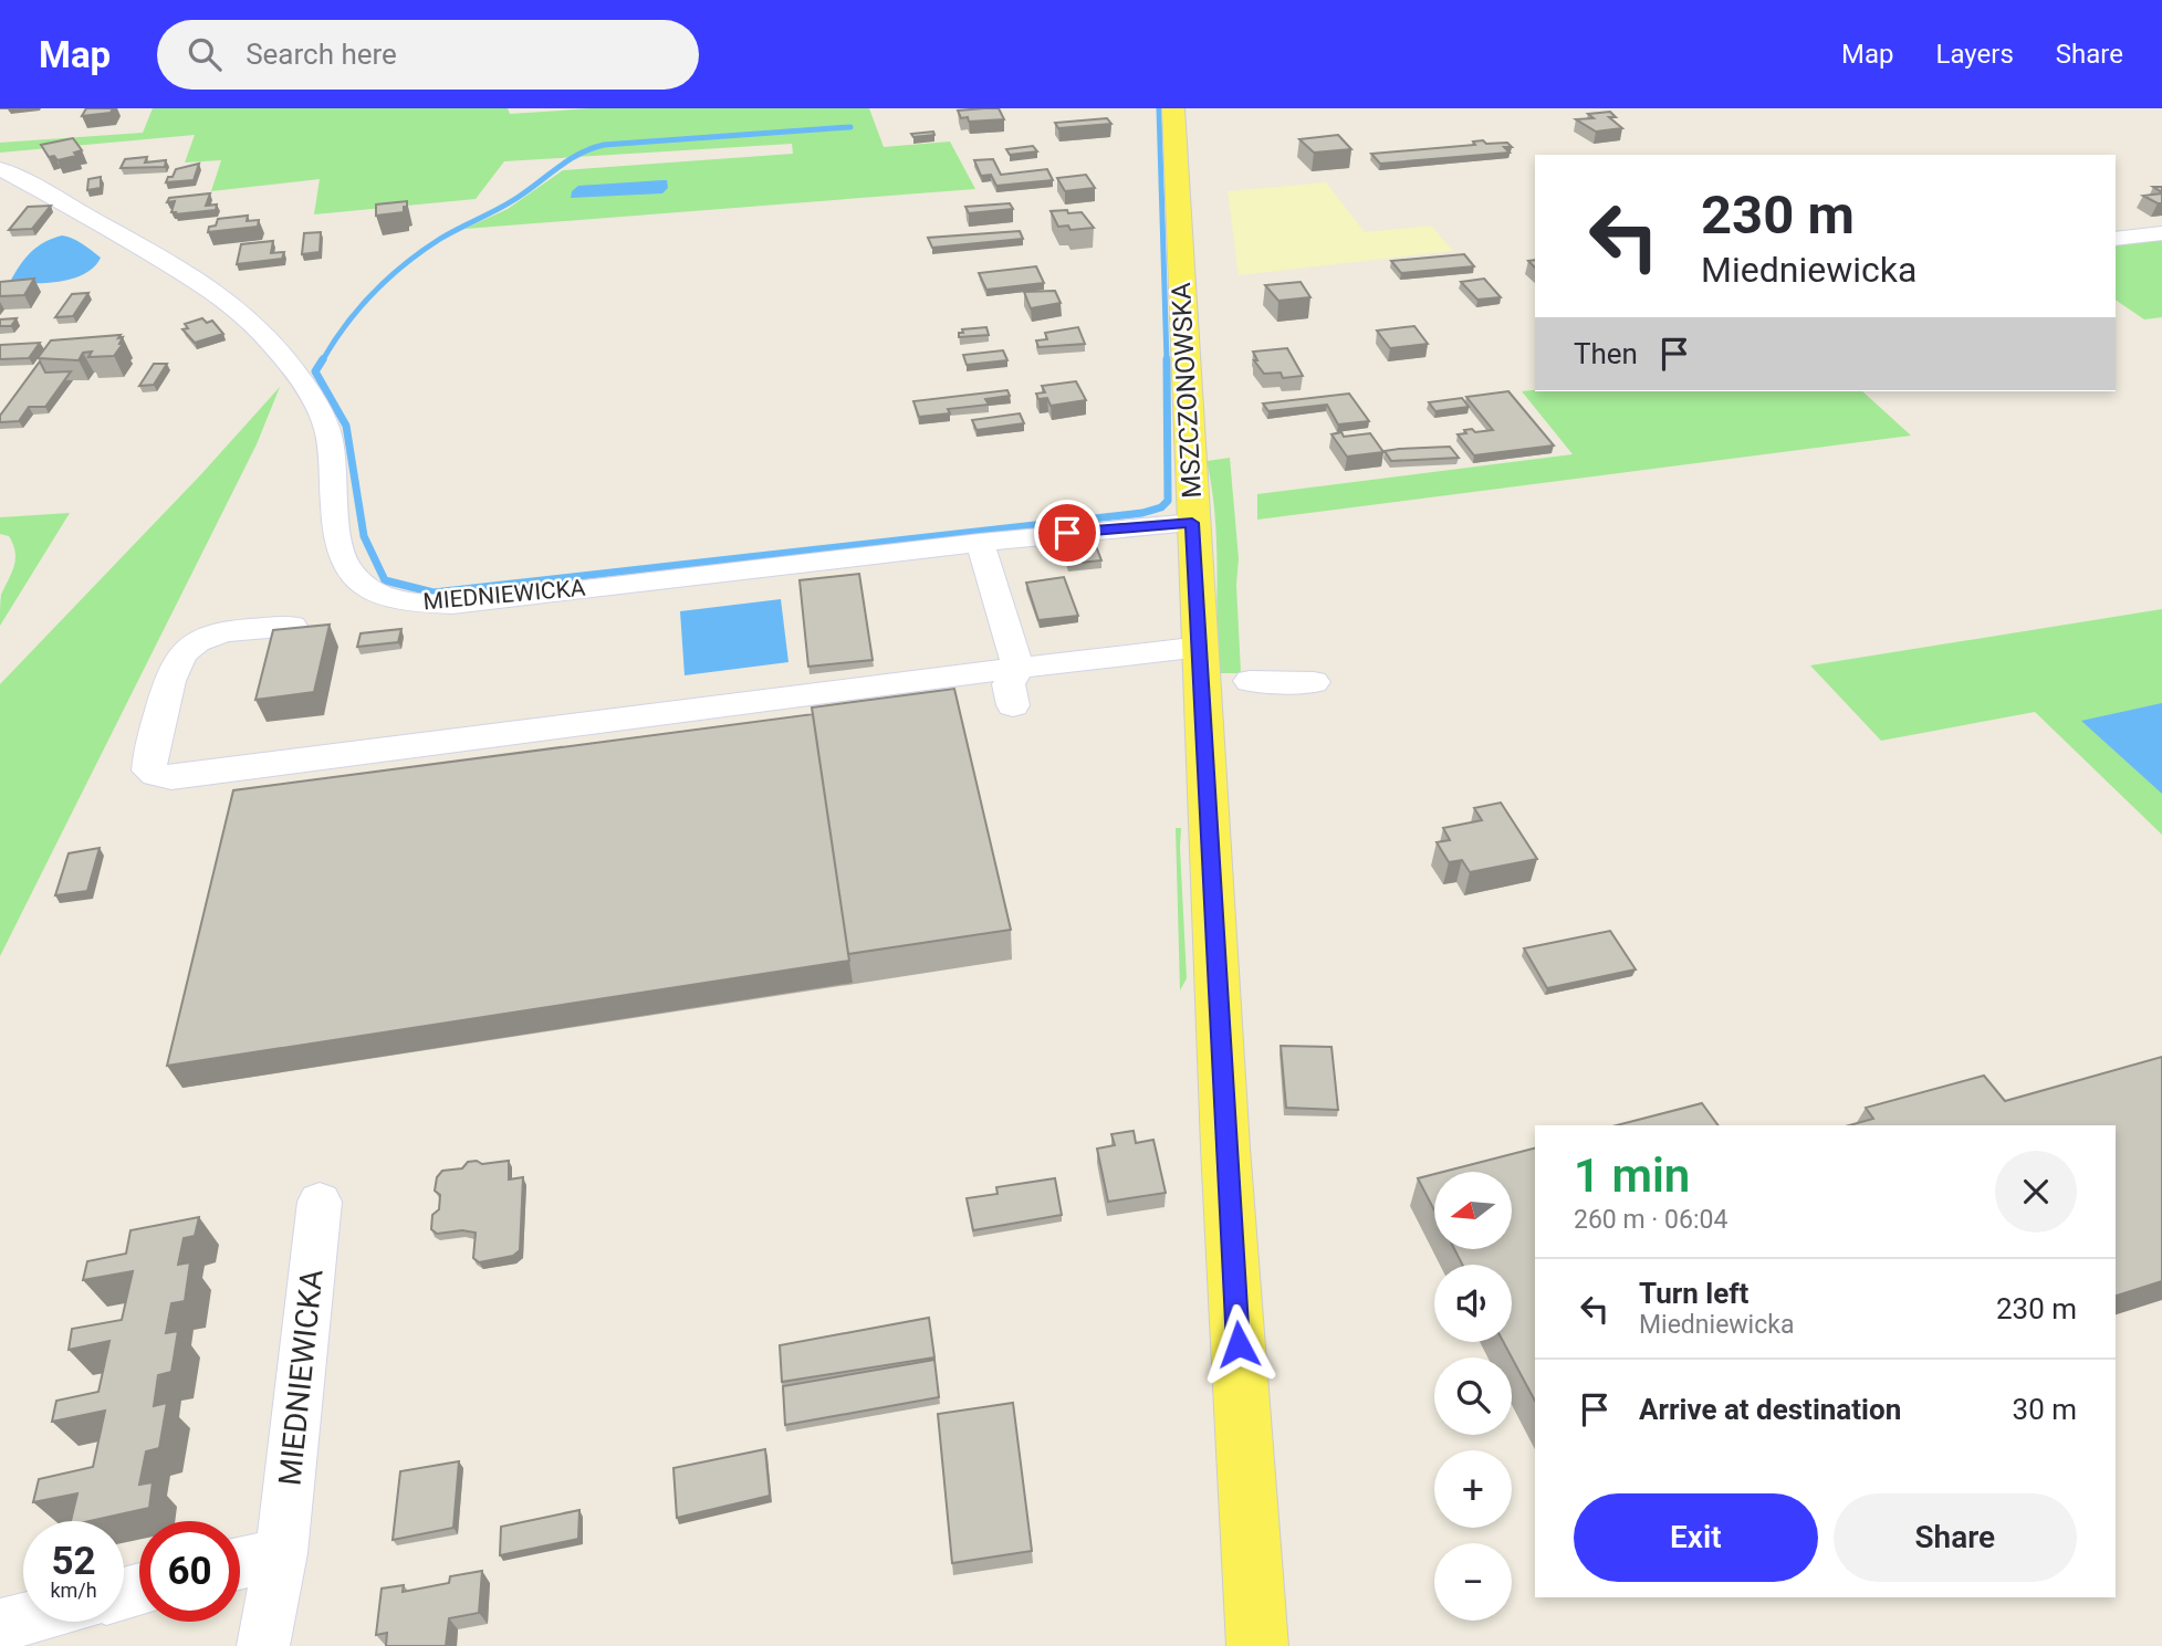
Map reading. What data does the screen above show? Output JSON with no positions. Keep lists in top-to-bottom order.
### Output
{
  "streets": {
    "main road": ["MSZCZONOWSKA"],
    "street": ["MIEDNIEWICKA"]
  },
  "crossings": [
    ["MSZCZONOWSKA", "MIEDNIEWICKA"]
  ],
  "north": "left",
  "page": {
    "header": "Map",
    "search": "Search here",
    "nav": ["Map", "Layers", "Share"],
    "turn": ["230 m", "Miedniewicka"],
    "then": "Then",
    "heading": ["1 min", "260 m · 06:04"],
    "map_buttons": ["+", "−"],
    "list": [
      {
        "name": "Turn left",
        "note": "Miedniewicka",
        "value": "230 m"
      },
      {
        "name": "Arrive at destination",
        "value": "30 m"
      }
    ],
    "buttons": ["Exit", "Share"],
    "speed": "52 km/h",
    "limit": "60"
  }
}
